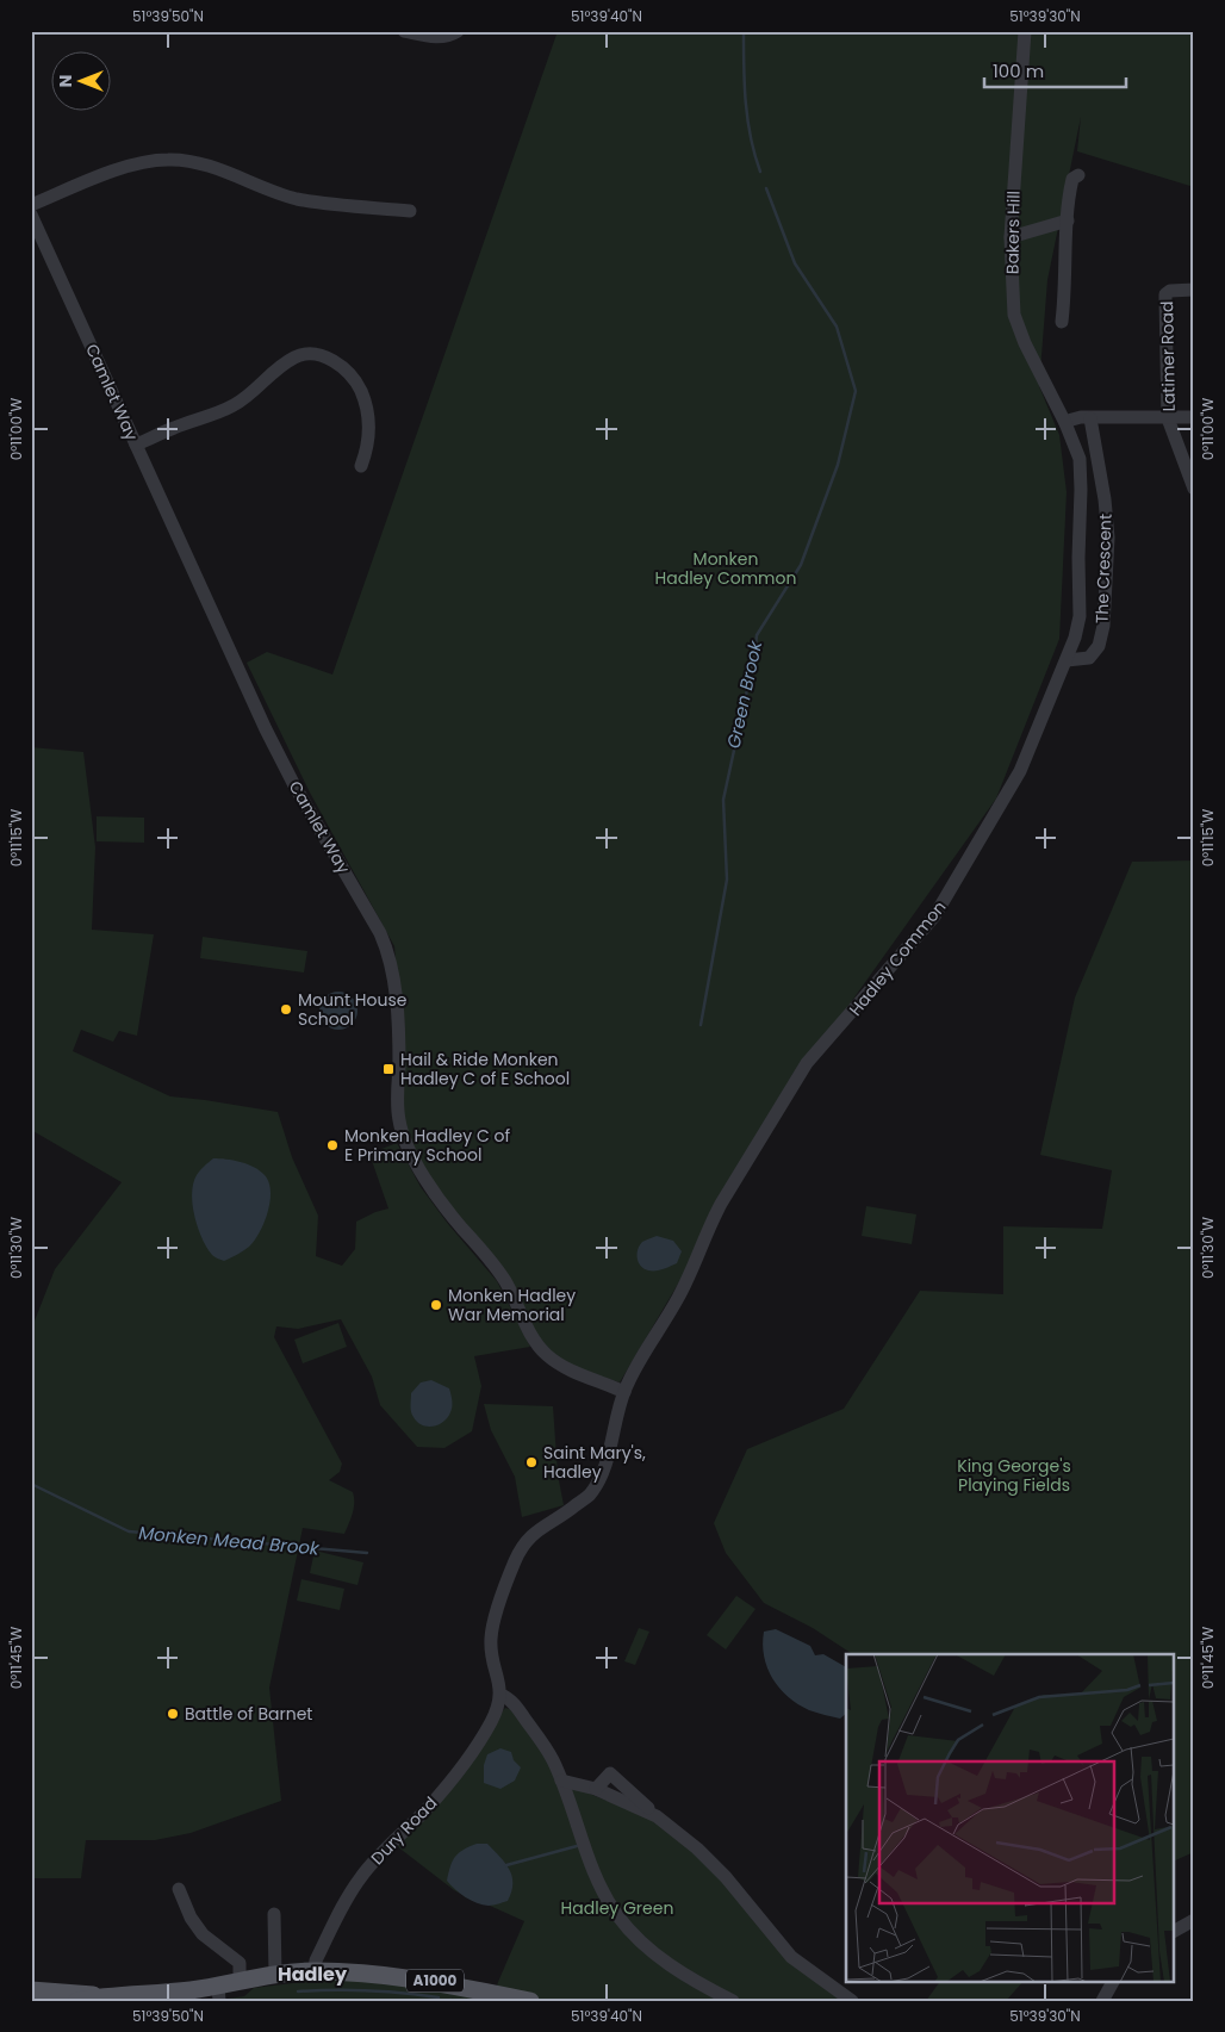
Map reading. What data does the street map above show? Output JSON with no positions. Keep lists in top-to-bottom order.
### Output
{
  "streets": {
    "main road": ["A1000"],
    "street": [
      "Bakers Hill",
      "Latimer Road",
      "Camlet Way",
      "The Crescent",
      "Hadley Common",
      "Dury Road"
    ]
  },
  "crossings": [
    ["Bakers Hill", "Hadley Common"],
    ["Camlet Way", "Hadley Common"],
    ["The Crescent", "Hadley Common"],
    ["Hadley Common", "Dury Road"],
    ["Dury Road", "A1000"]
  ],
  "districts": ["Hadley"],
  "water": ["Green Brook", "Monken Mead Brook"],
  "parks": ["Monken Hadley Common", "King George's Playing Fields", "Hadley Green"],
  "places": {
    "other": [
      "Mount House School",
      "Monken Hadley C of E Primary School",
      "Monken Hadley War Memorial",
      "Saint Mary's, Hadley",
      "Battle of Barnet"
    ],
    "transit": ["Hail & Ride Monken Hadley C of E School"]
  },
  "scale_bar": "100 m",
  "north": "left",
  "coordinates": [
    "51°39'50\"N",
    "51°39'40\"N",
    "51°39'30\"N",
    "0°11'00\"W",
    "0°11'15\"W",
    "0°11'30\"W",
    "0°11'45\"W"
  ]
}
